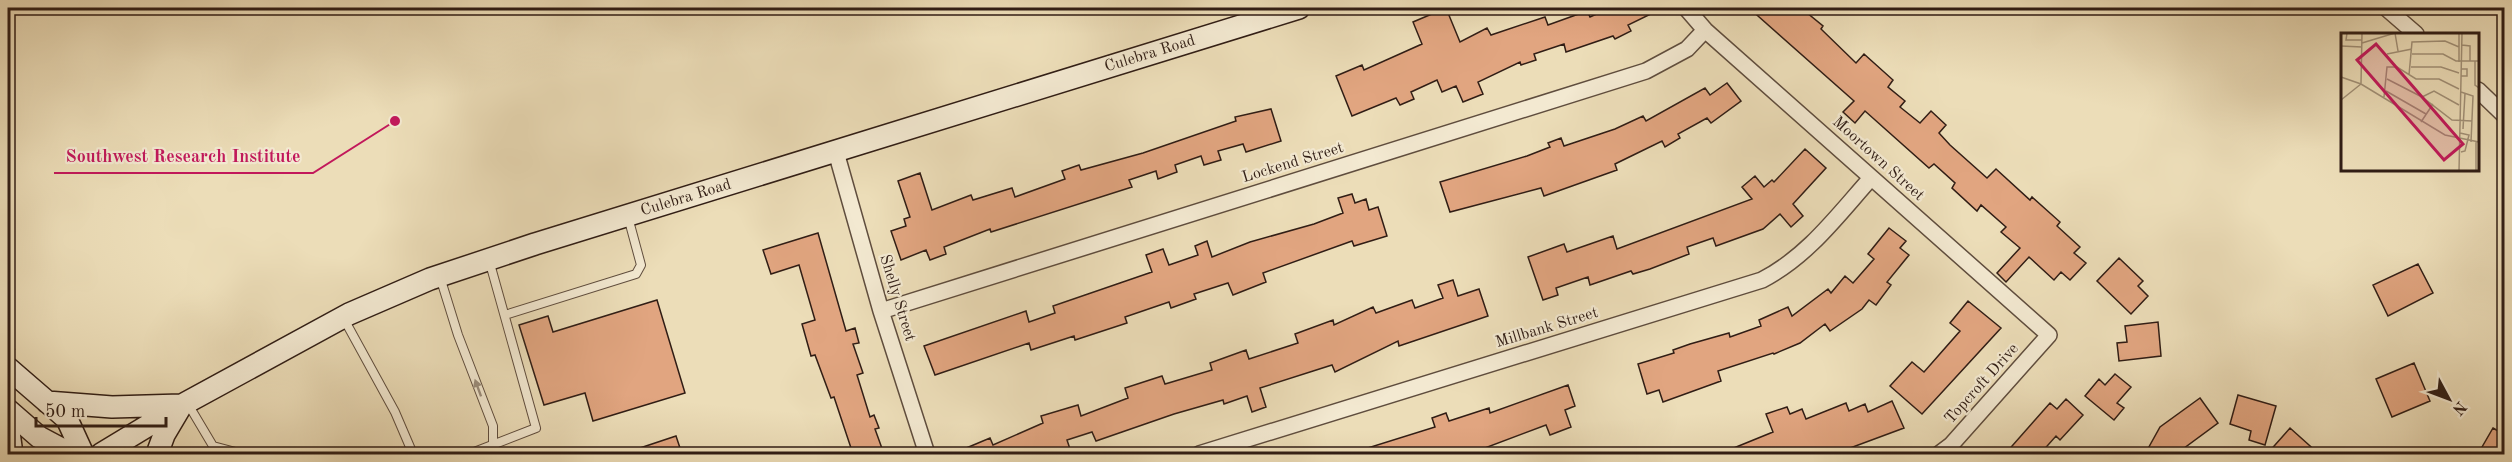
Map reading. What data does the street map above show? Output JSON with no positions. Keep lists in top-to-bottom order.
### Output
{
  "streets": {
    "main road": ["Culebra Road"],
    "street": [
      "Moortown Street",
      "Lockend Street",
      "Shelly Street",
      "Millbank Street",
      "Topcroft Drive"
    ]
  },
  "crossings": [
    ["Culebra Road", "Shelly Street"],
    ["Moortown Street", "Lockend Street"],
    ["Moortown Street", "Millbank Street"],
    ["Moortown Street", "Topcroft Drive"],
    ["Lockend Street", "Shelly Street"]
  ],
  "places": ["Southwest Research Institute"],
  "scale_bar": "50 m",
  "north": "bottom right"
}
